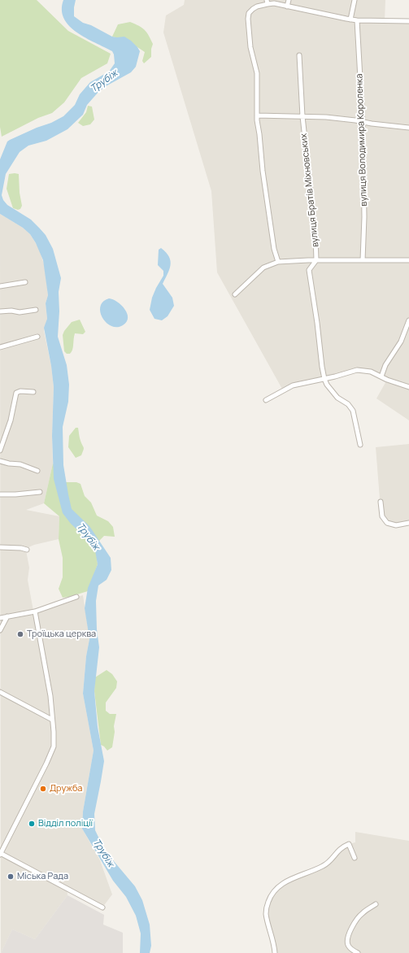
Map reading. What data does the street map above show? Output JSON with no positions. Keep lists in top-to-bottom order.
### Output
{
  "streets": {
    "street": ["вулиця Володимира Короленка", "вулиця Братів Міхновських"]
  },
  "water": ["Трубіж"],
  "places": [
    "Троїцька церква",
    "Дружба",
    "Відділ поліції",
    "Міська Рада"
  ]
}
